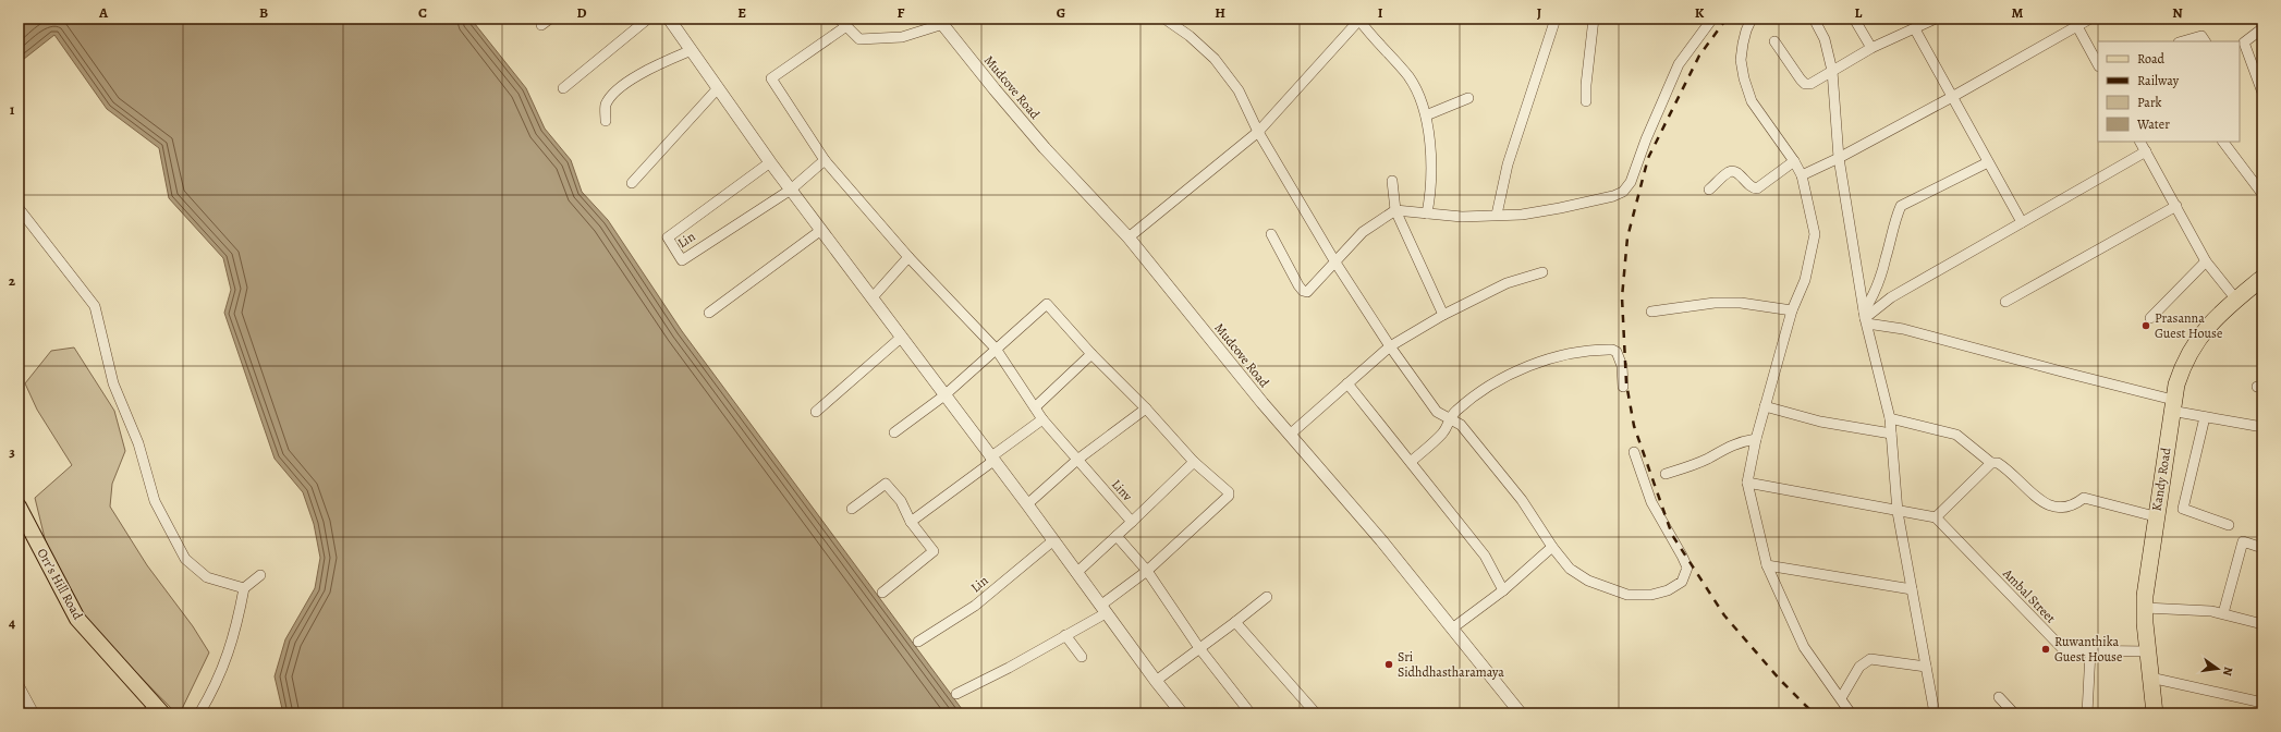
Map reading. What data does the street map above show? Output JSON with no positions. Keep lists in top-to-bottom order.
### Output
{
  "streets": {
    "highway": ["Kandy Road"],
    "main road": ["Orr’s Hill Road"],
    "street": [
      "Mudcove Road",
      "Lin",
      "Linv",
      "Ambal Street"
    ]
  },
  "crossings": [
    ["Kandy Road", "Ambal Street"]
  ],
  "places": ["Prasanna Guest House", "Ruwanthika Guest House", "Sri Sidhdhastharamaya"],
  "legend": [
    "Road",
    "Railway",
    "Park",
    "Water"
  ],
  "north": "right",
  "grid": {
    "columns": [
      "A",
      "B",
      "C",
      "D",
      "E",
      "F",
      "G",
      "H",
      "I",
      "J",
      "K",
      "L",
      "M",
      "N"
    ],
    "rows": [
      "1",
      "2",
      "3",
      "4"
    ]
  }
}
